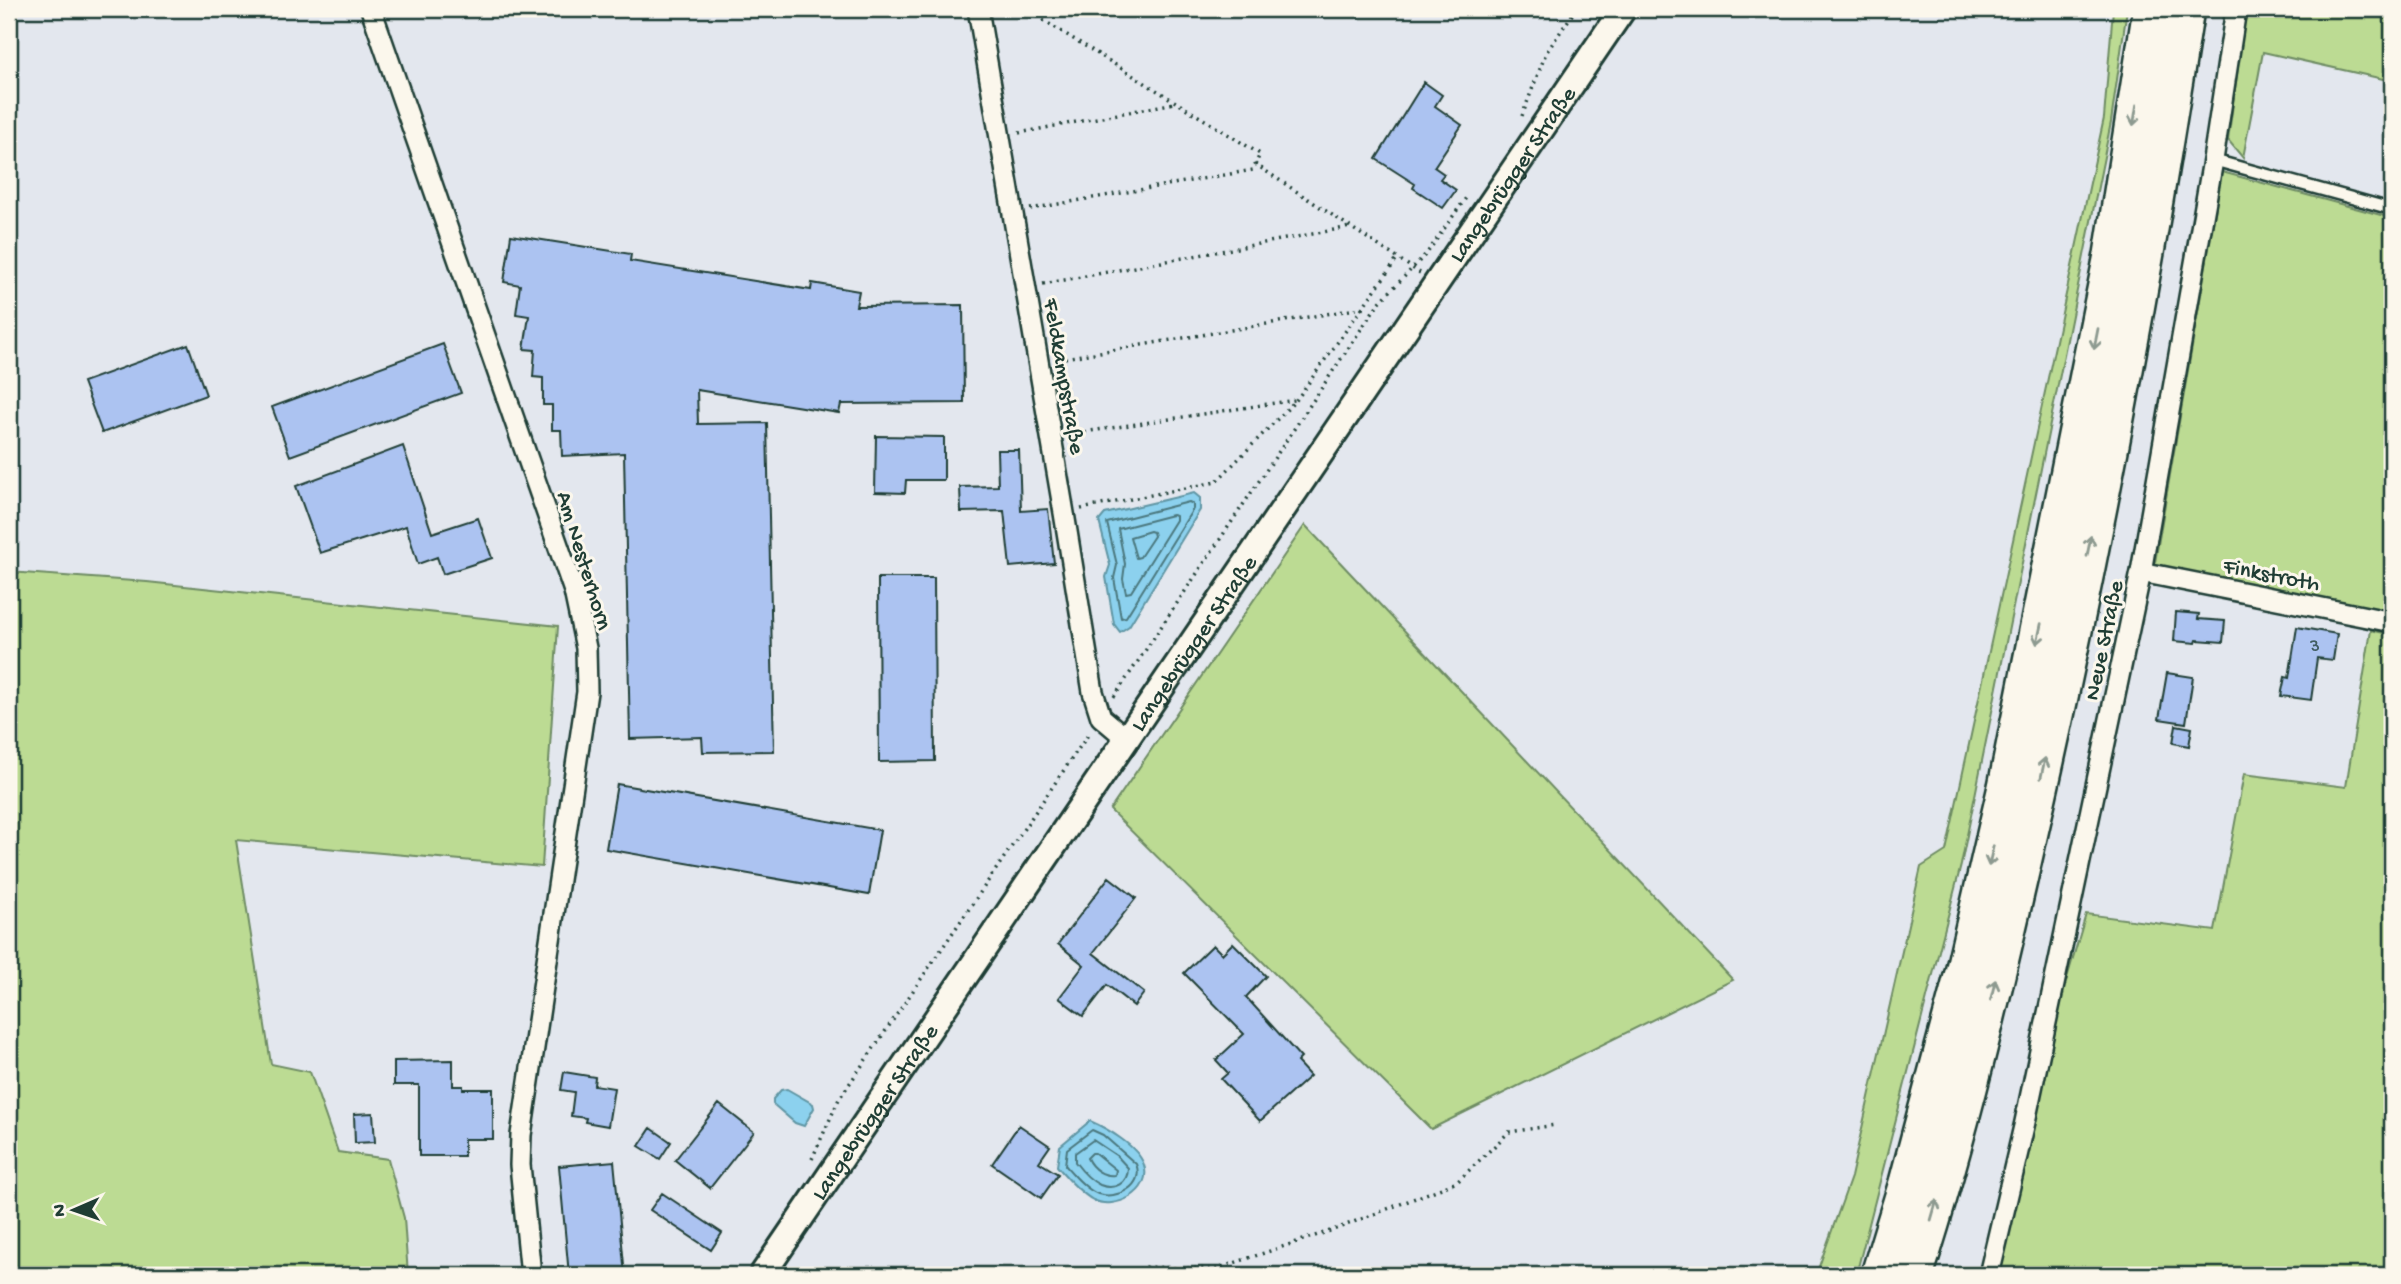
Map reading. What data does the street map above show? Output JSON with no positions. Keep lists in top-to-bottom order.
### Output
{
  "streets": {
    "street": [
      "Langebrügger Straße",
      "Feldkampstraße",
      "Am Nesterhorn",
      "Finkstroth",
      "Neue Straße"
    ]
  },
  "crossings": [
    ["Finkstroth", "Neue Straße"]
  ],
  "house_numbers": ["3"],
  "north": "left"
}
